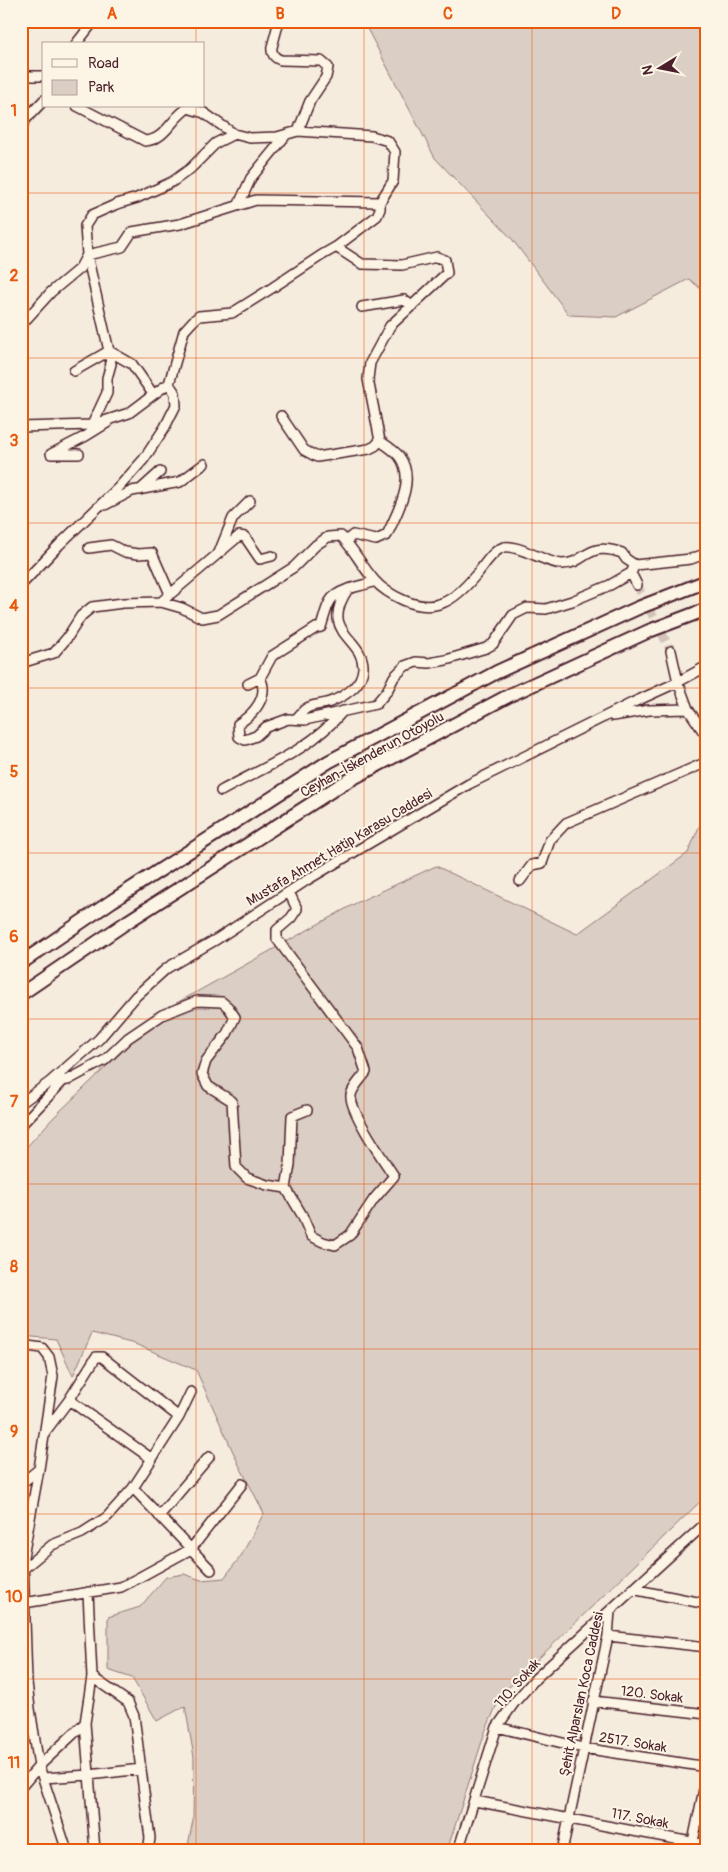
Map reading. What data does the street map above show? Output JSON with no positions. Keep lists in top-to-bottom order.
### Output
{
  "streets": {
    "highway": ["Ceyhan-İskenderun Otoyolu"],
    "street": [
      "Mustafa Ahmet Hatip Karasu Caddesi",
      "110. Sokak",
      "Şehit Alparslan Koca Caddesi",
      "120. Sokak",
      "2517. Sokak",
      "117. Sokak"
    ]
  },
  "crossings": [
    ["110. Sokak", "Şehit Alparslan Koca Caddesi"],
    ["110. Sokak", "2517. Sokak"],
    ["110. Sokak", "117. Sokak"],
    ["Şehit Alparslan Koca Caddesi", "120. Sokak"],
    ["Şehit Alparslan Koca Caddesi", "2517. Sokak"],
    ["Şehit Alparslan Koca Caddesi", "117. Sokak"]
  ],
  "legend": ["Road", "Park"],
  "north": "left",
  "grid": {
    "columns": [
      "A",
      "B",
      "C",
      "D"
    ],
    "rows": [
      "1",
      "2",
      "3",
      "4",
      "5",
      "6",
      "7",
      "8",
      "9",
      "10",
      "11"
    ]
  }
}
